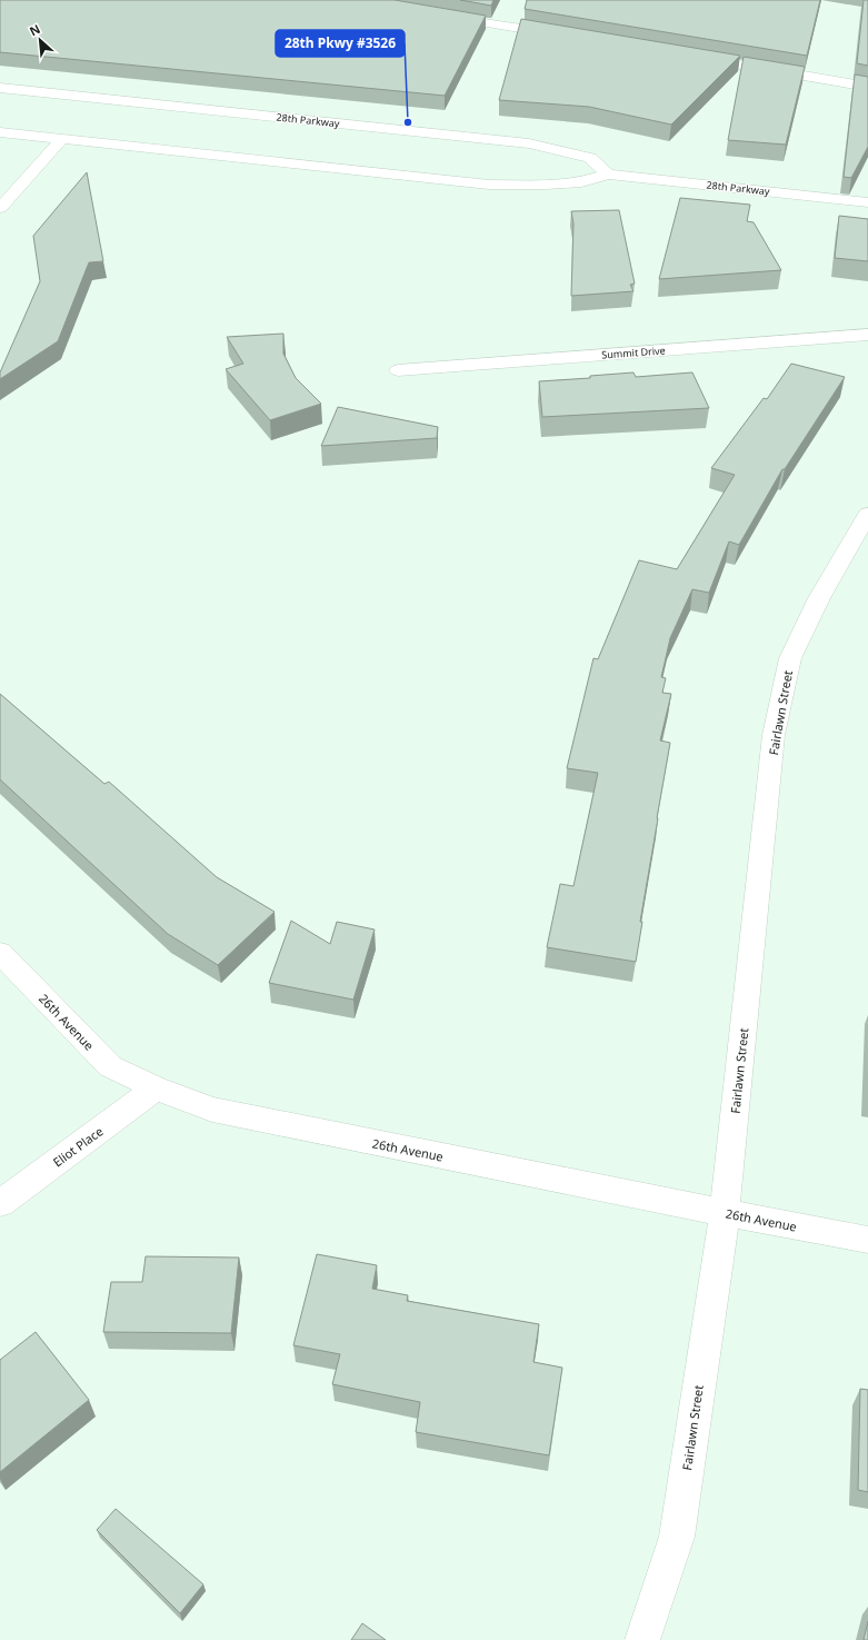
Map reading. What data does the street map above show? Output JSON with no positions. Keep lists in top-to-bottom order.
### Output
{
  "streets": {
    "street": [
      "28th Parkway",
      "Summit Drive",
      "Fairlawn Street",
      "26th Avenue",
      "Eliot Place"
    ]
  },
  "crossings": [
    ["Fairlawn Street", "26th Avenue"],
    ["26th Avenue", "Eliot Place"]
  ],
  "places": ["28th Pkwy #3526"],
  "north": "top left"
}
